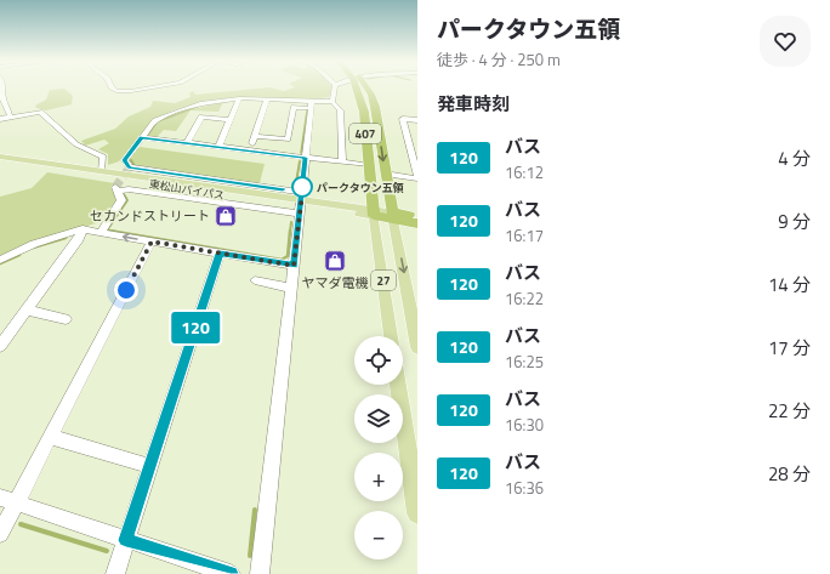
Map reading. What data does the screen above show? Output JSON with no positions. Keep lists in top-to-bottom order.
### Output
{
  "streets": {
    "highway": ["407", "東松山バイパス"],
    "main road": ["27"]
  },
  "crossings": [
    ["407", "東松山バイパス"],
    ["407", "27"],
    ["東松山バイパス", "27"]
  ],
  "places": {
    "other": ["パークタウン五領"],
    "shop": ["セカンドストリート", "ヤマダ電機"]
  },
  "lines": ["bus line 120"],
  "page": {
    "on_map": "120",
    "heading": [
      ["パークタウン五領", "徒歩 · 4 分 · 250 m"],
      "発車時刻"
    ],
    "list": [
      {
        "mark": "120",
        "name": "バス",
        "note": "16:12",
        "value": "4 分"
      },
      {
        "mark": "120",
        "name": "バス",
        "note": "16:17",
        "value": "9 分"
      },
      {
        "mark": "120",
        "name": "バス",
        "note": "16:22",
        "value": "14 分"
      },
      {
        "mark": "120",
        "name": "バス",
        "note": "16:25",
        "value": "17 分"
      },
      {
        "mark": "120",
        "name": "バス",
        "note": "16:30",
        "value": "22 分"
      },
      {
        "mark": "120",
        "name": "バス",
        "note": "16:36",
        "value": "28 分"
      }
    ],
    "map_buttons": ["+", "−"]
  }
}
